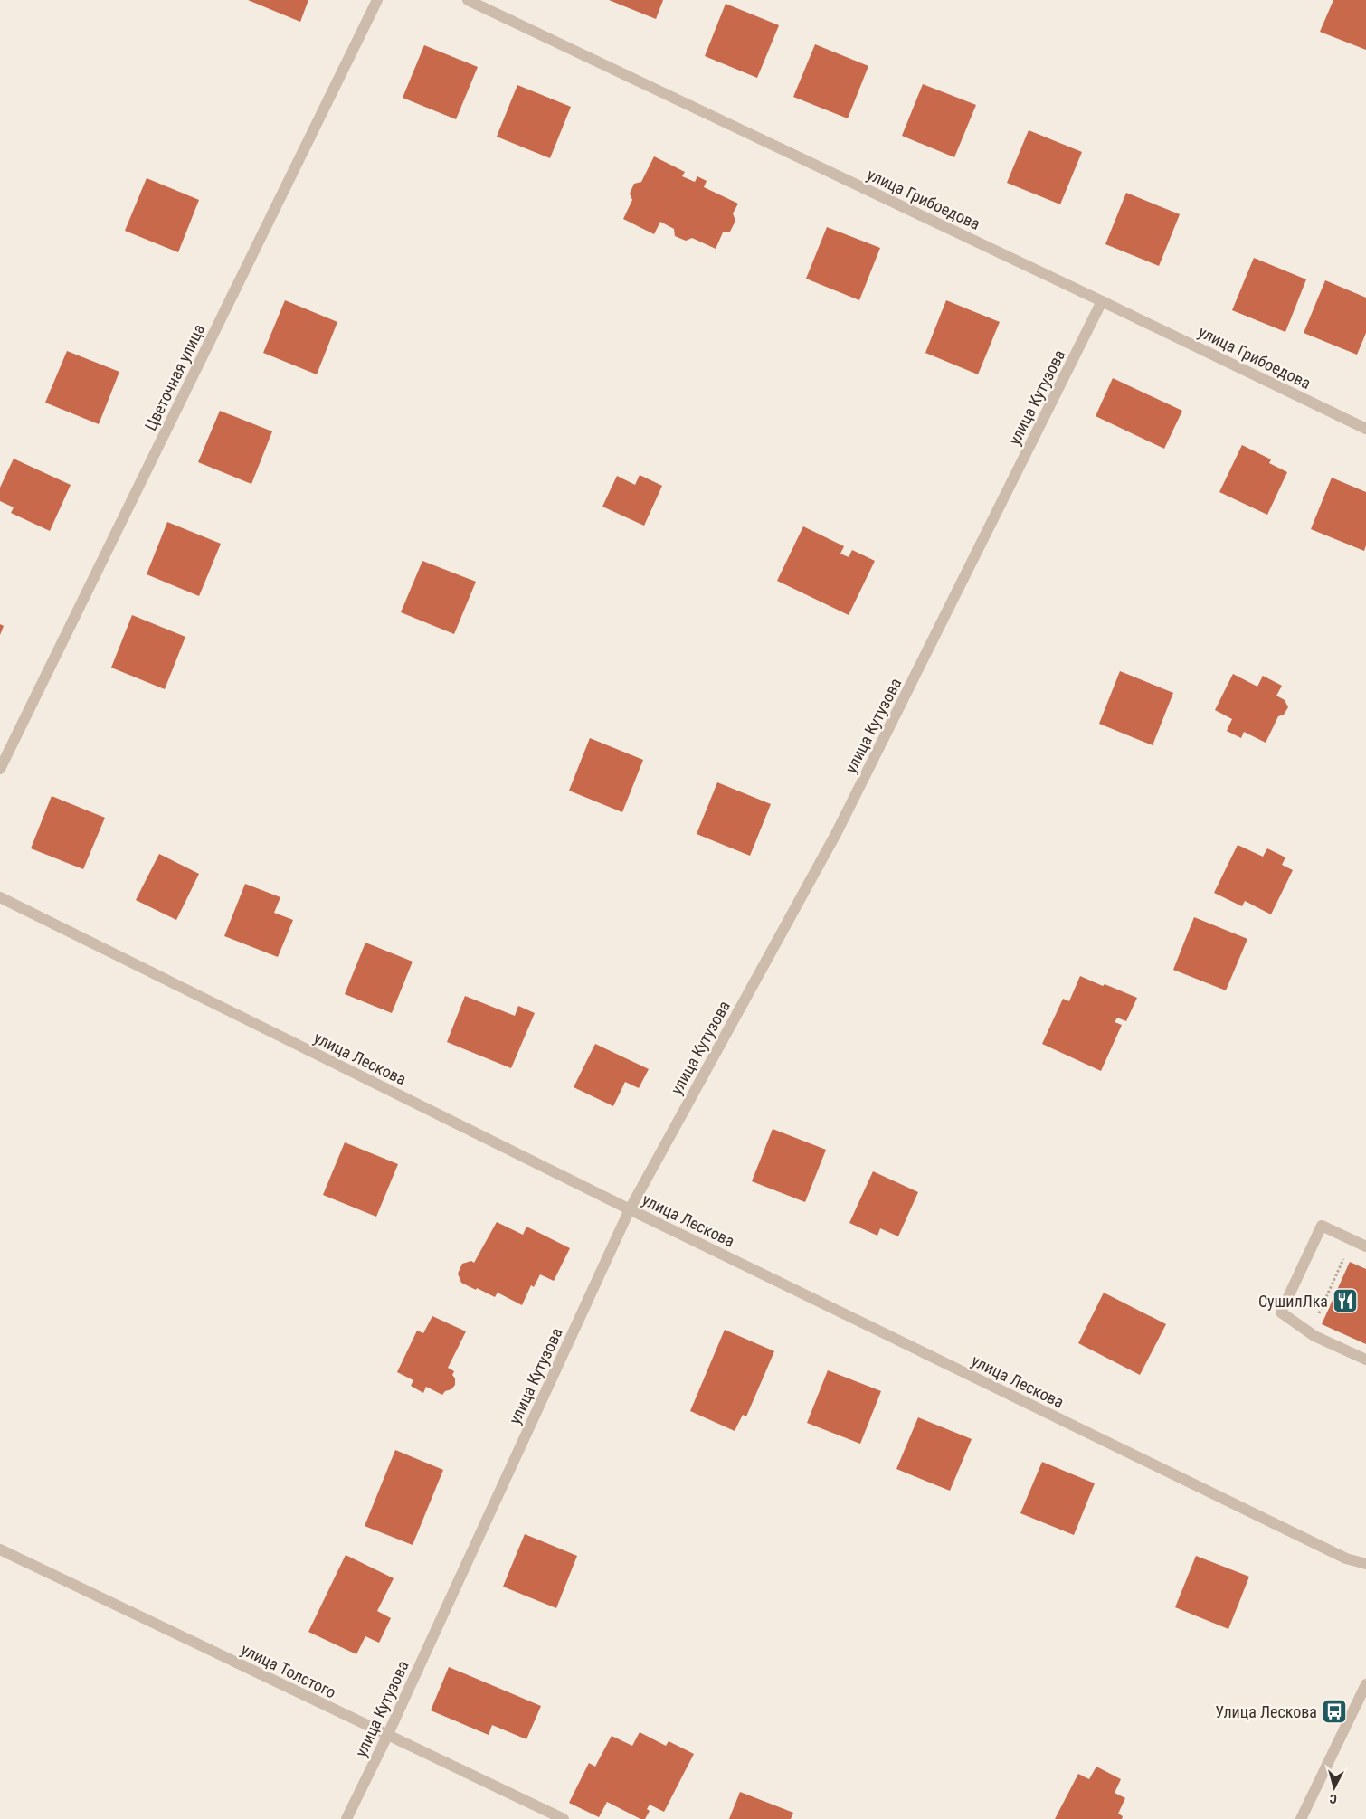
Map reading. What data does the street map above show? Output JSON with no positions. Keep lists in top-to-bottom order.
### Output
{
  "streets": {
    "street": [
      "улица Грибоедова",
      "Цветочная улица",
      "улица Кутузова",
      "улица Лескова",
      "улица Толстого"
    ]
  },
  "crossings": [
    ["улица Грибоедова", "улица Кутузова"],
    ["улица Кутузова", "улица Лескова"],
    ["улица Кутузова", "улица Толстого"]
  ],
  "places": {
    "restaurant": ["СушилЛка"],
    "bus stop": ["Улица Лескова"]
  },
  "north": "bottom"
}
